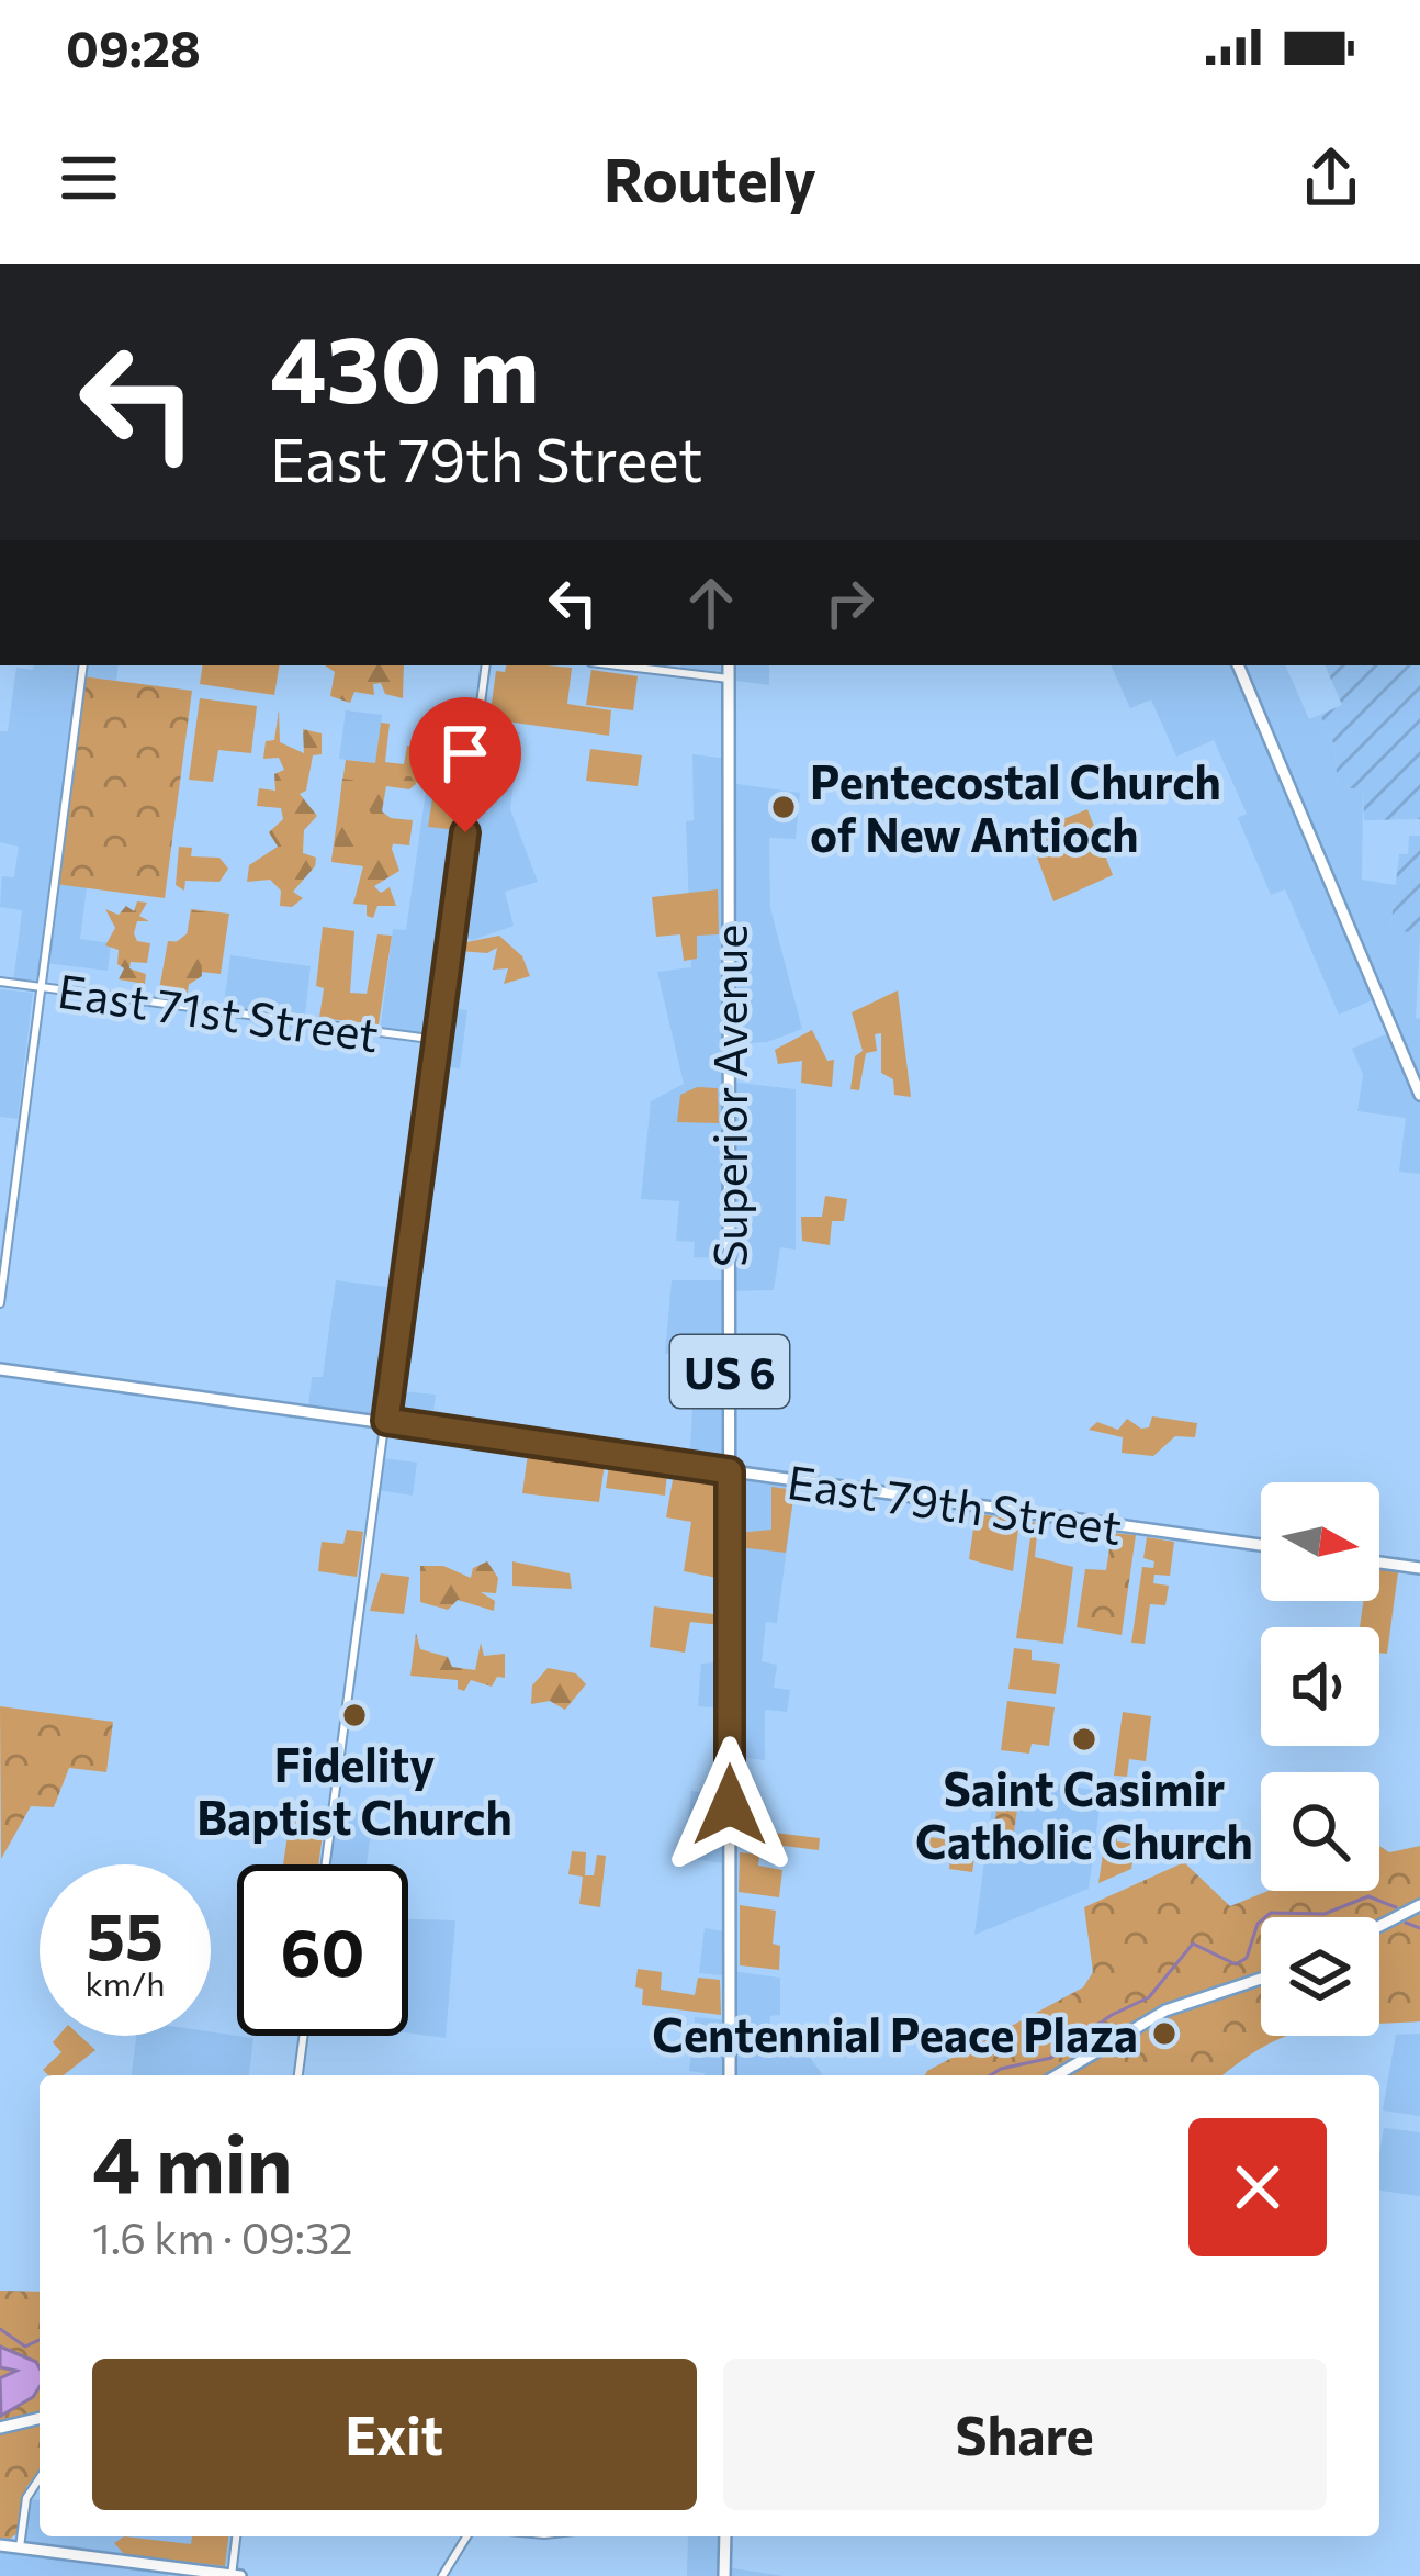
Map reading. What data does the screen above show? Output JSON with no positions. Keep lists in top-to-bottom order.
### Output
{
  "streets": {
    "main road": ["Superior Avenue", "US 6", "East 79th Street"],
    "street": ["East 71st Street"]
  },
  "crossings": [
    ["Superior Avenue", "East 79th Street"]
  ],
  "places": [
    "Pentecostal Church of New Antioch",
    "Fidelity Baptist Church",
    "Saint Casimir Catholic Church",
    "Centennial Peace Plaza"
  ],
  "north": "right",
  "page": {
    "status": "09:28",
    "header": "Routely",
    "turn": ["430 m", "East 79th Street"],
    "speed": "55 km/h",
    "limit": "60",
    "heading": ["4 min", "1.6 km · 09:32"],
    "buttons": ["Exit", "Share"]
  }
}
